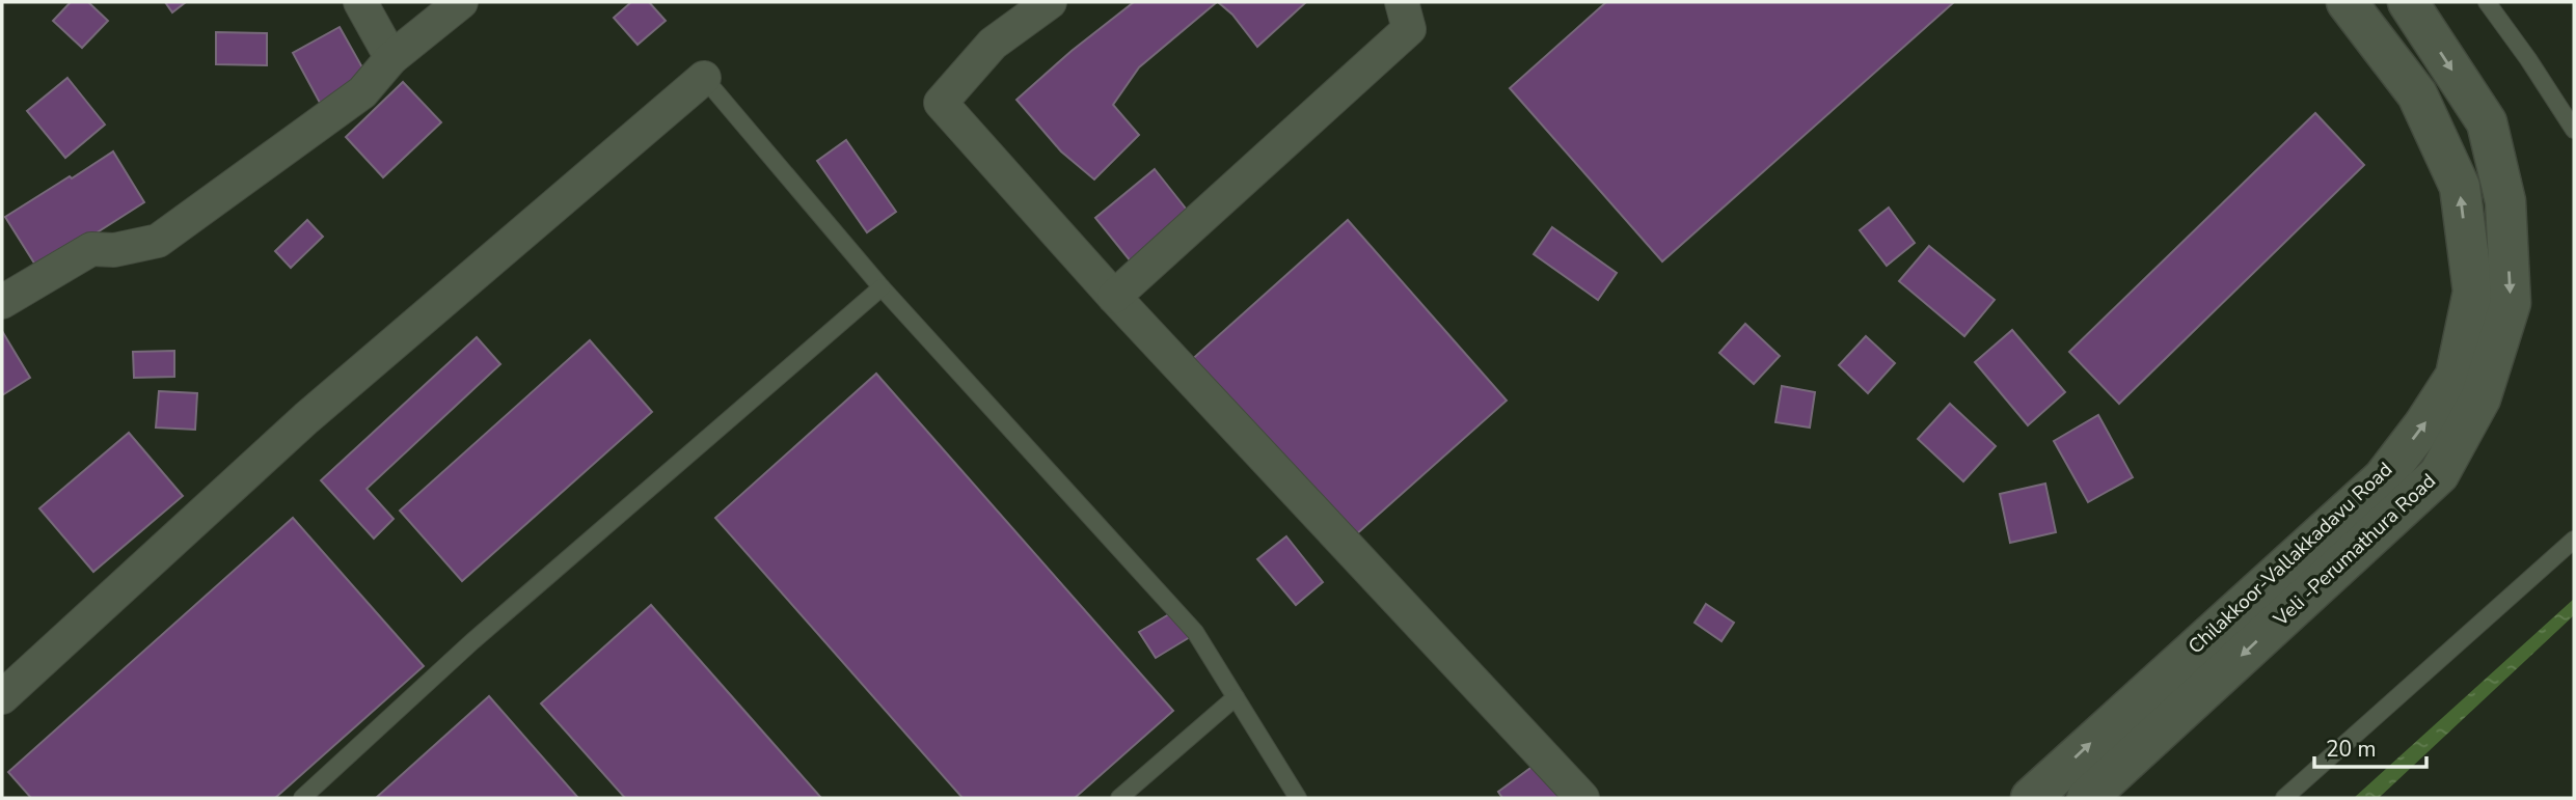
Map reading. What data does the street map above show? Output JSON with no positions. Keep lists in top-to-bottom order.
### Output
{
  "streets": {
    "main road": ["Veli -Perumathura Road", "Chilakkoor-Vallakkadavu Road"]
  },
  "one_way": ["Veli -Perumathura Road", "Chilakkoor-Vallakkadavu Road"],
  "scale_bar": "20 m"
}
